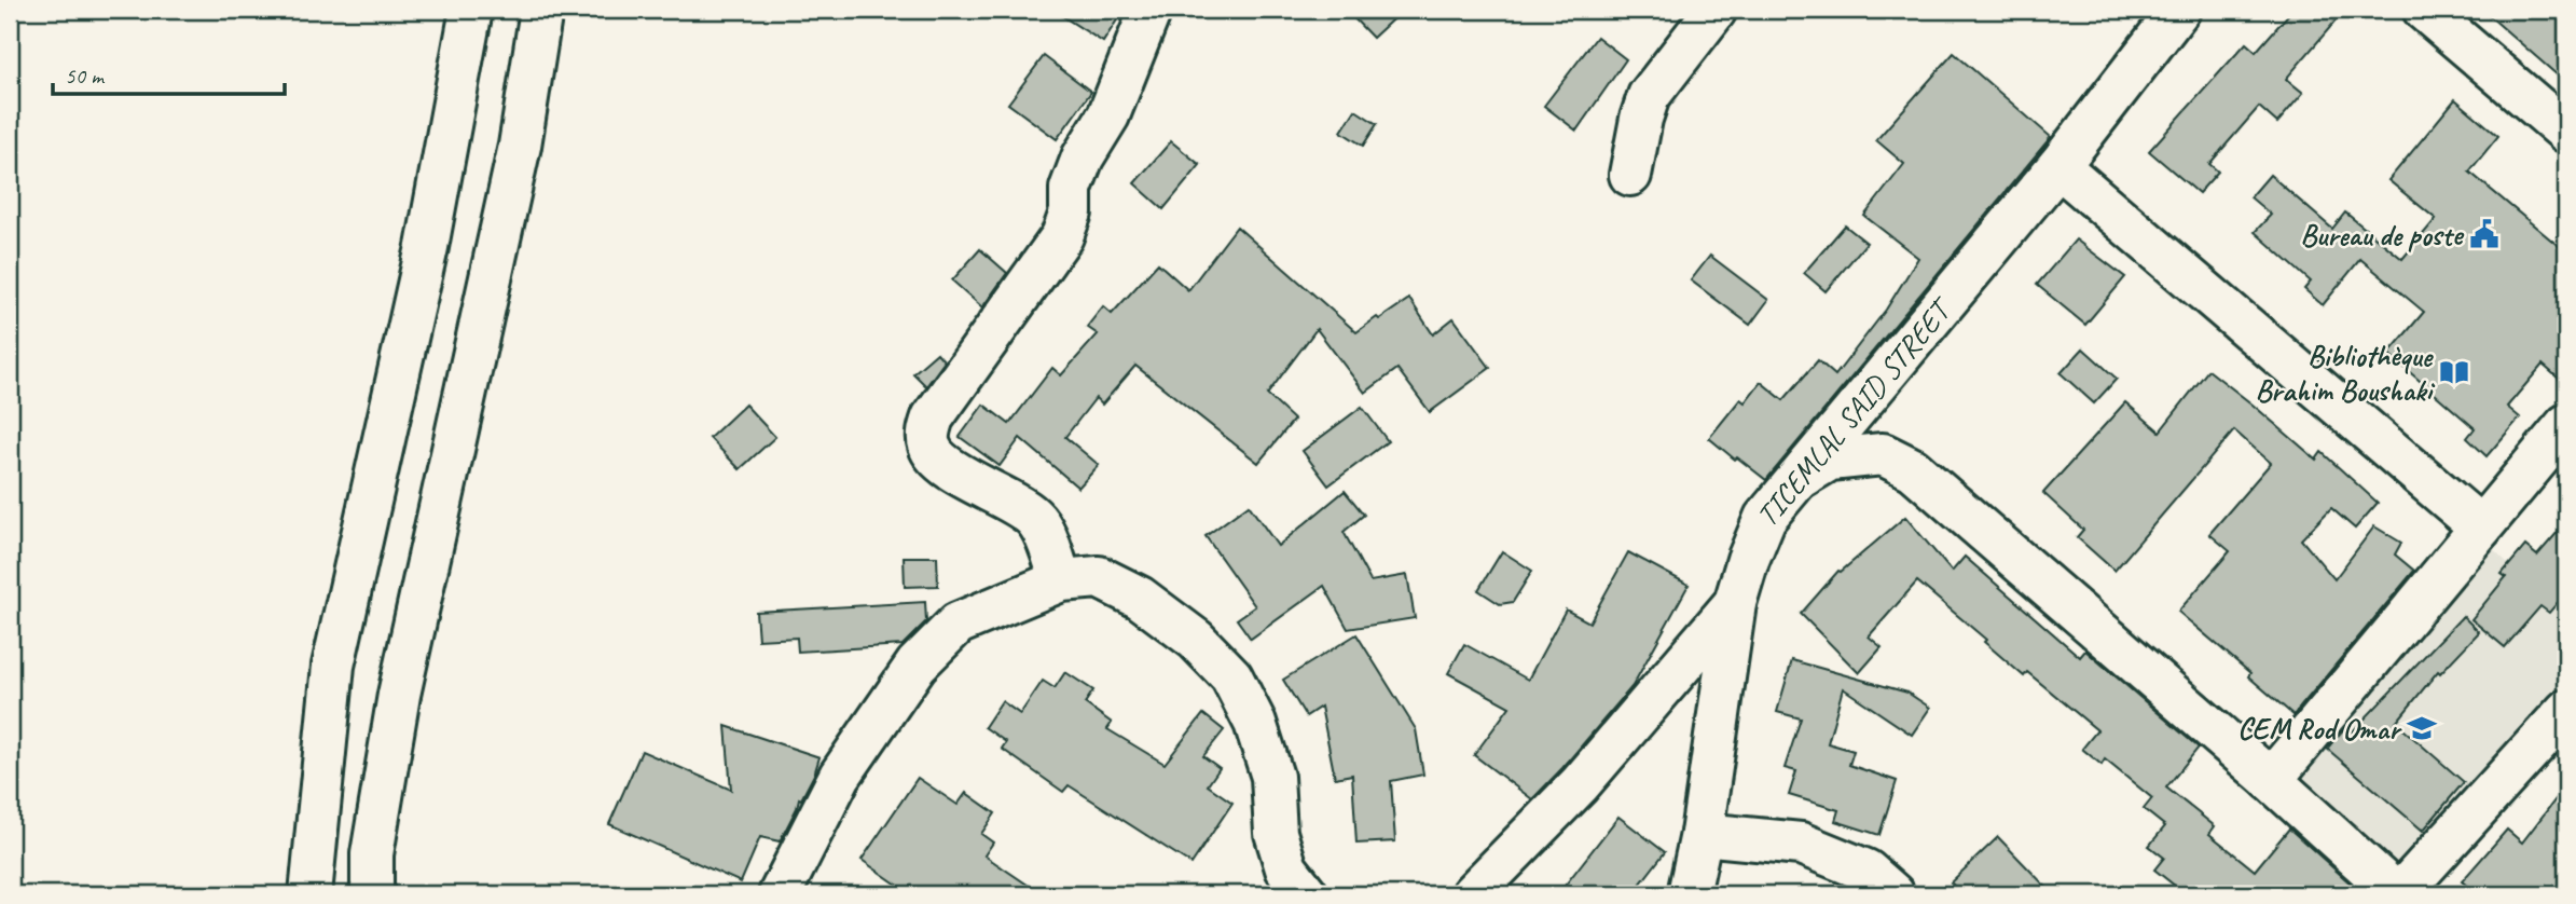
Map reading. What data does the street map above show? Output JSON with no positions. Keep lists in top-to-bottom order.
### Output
{
  "streets": {
    "main road": ["TICEMLAL SAID STREET"]
  },
  "places": {
    "public building": ["Bureau de poste"],
    "library": ["Bibliothèque Brahim Boushaki"],
    "school or university": ["CEM Rod Omar"]
  },
  "scale_bar": "50 m"
}
